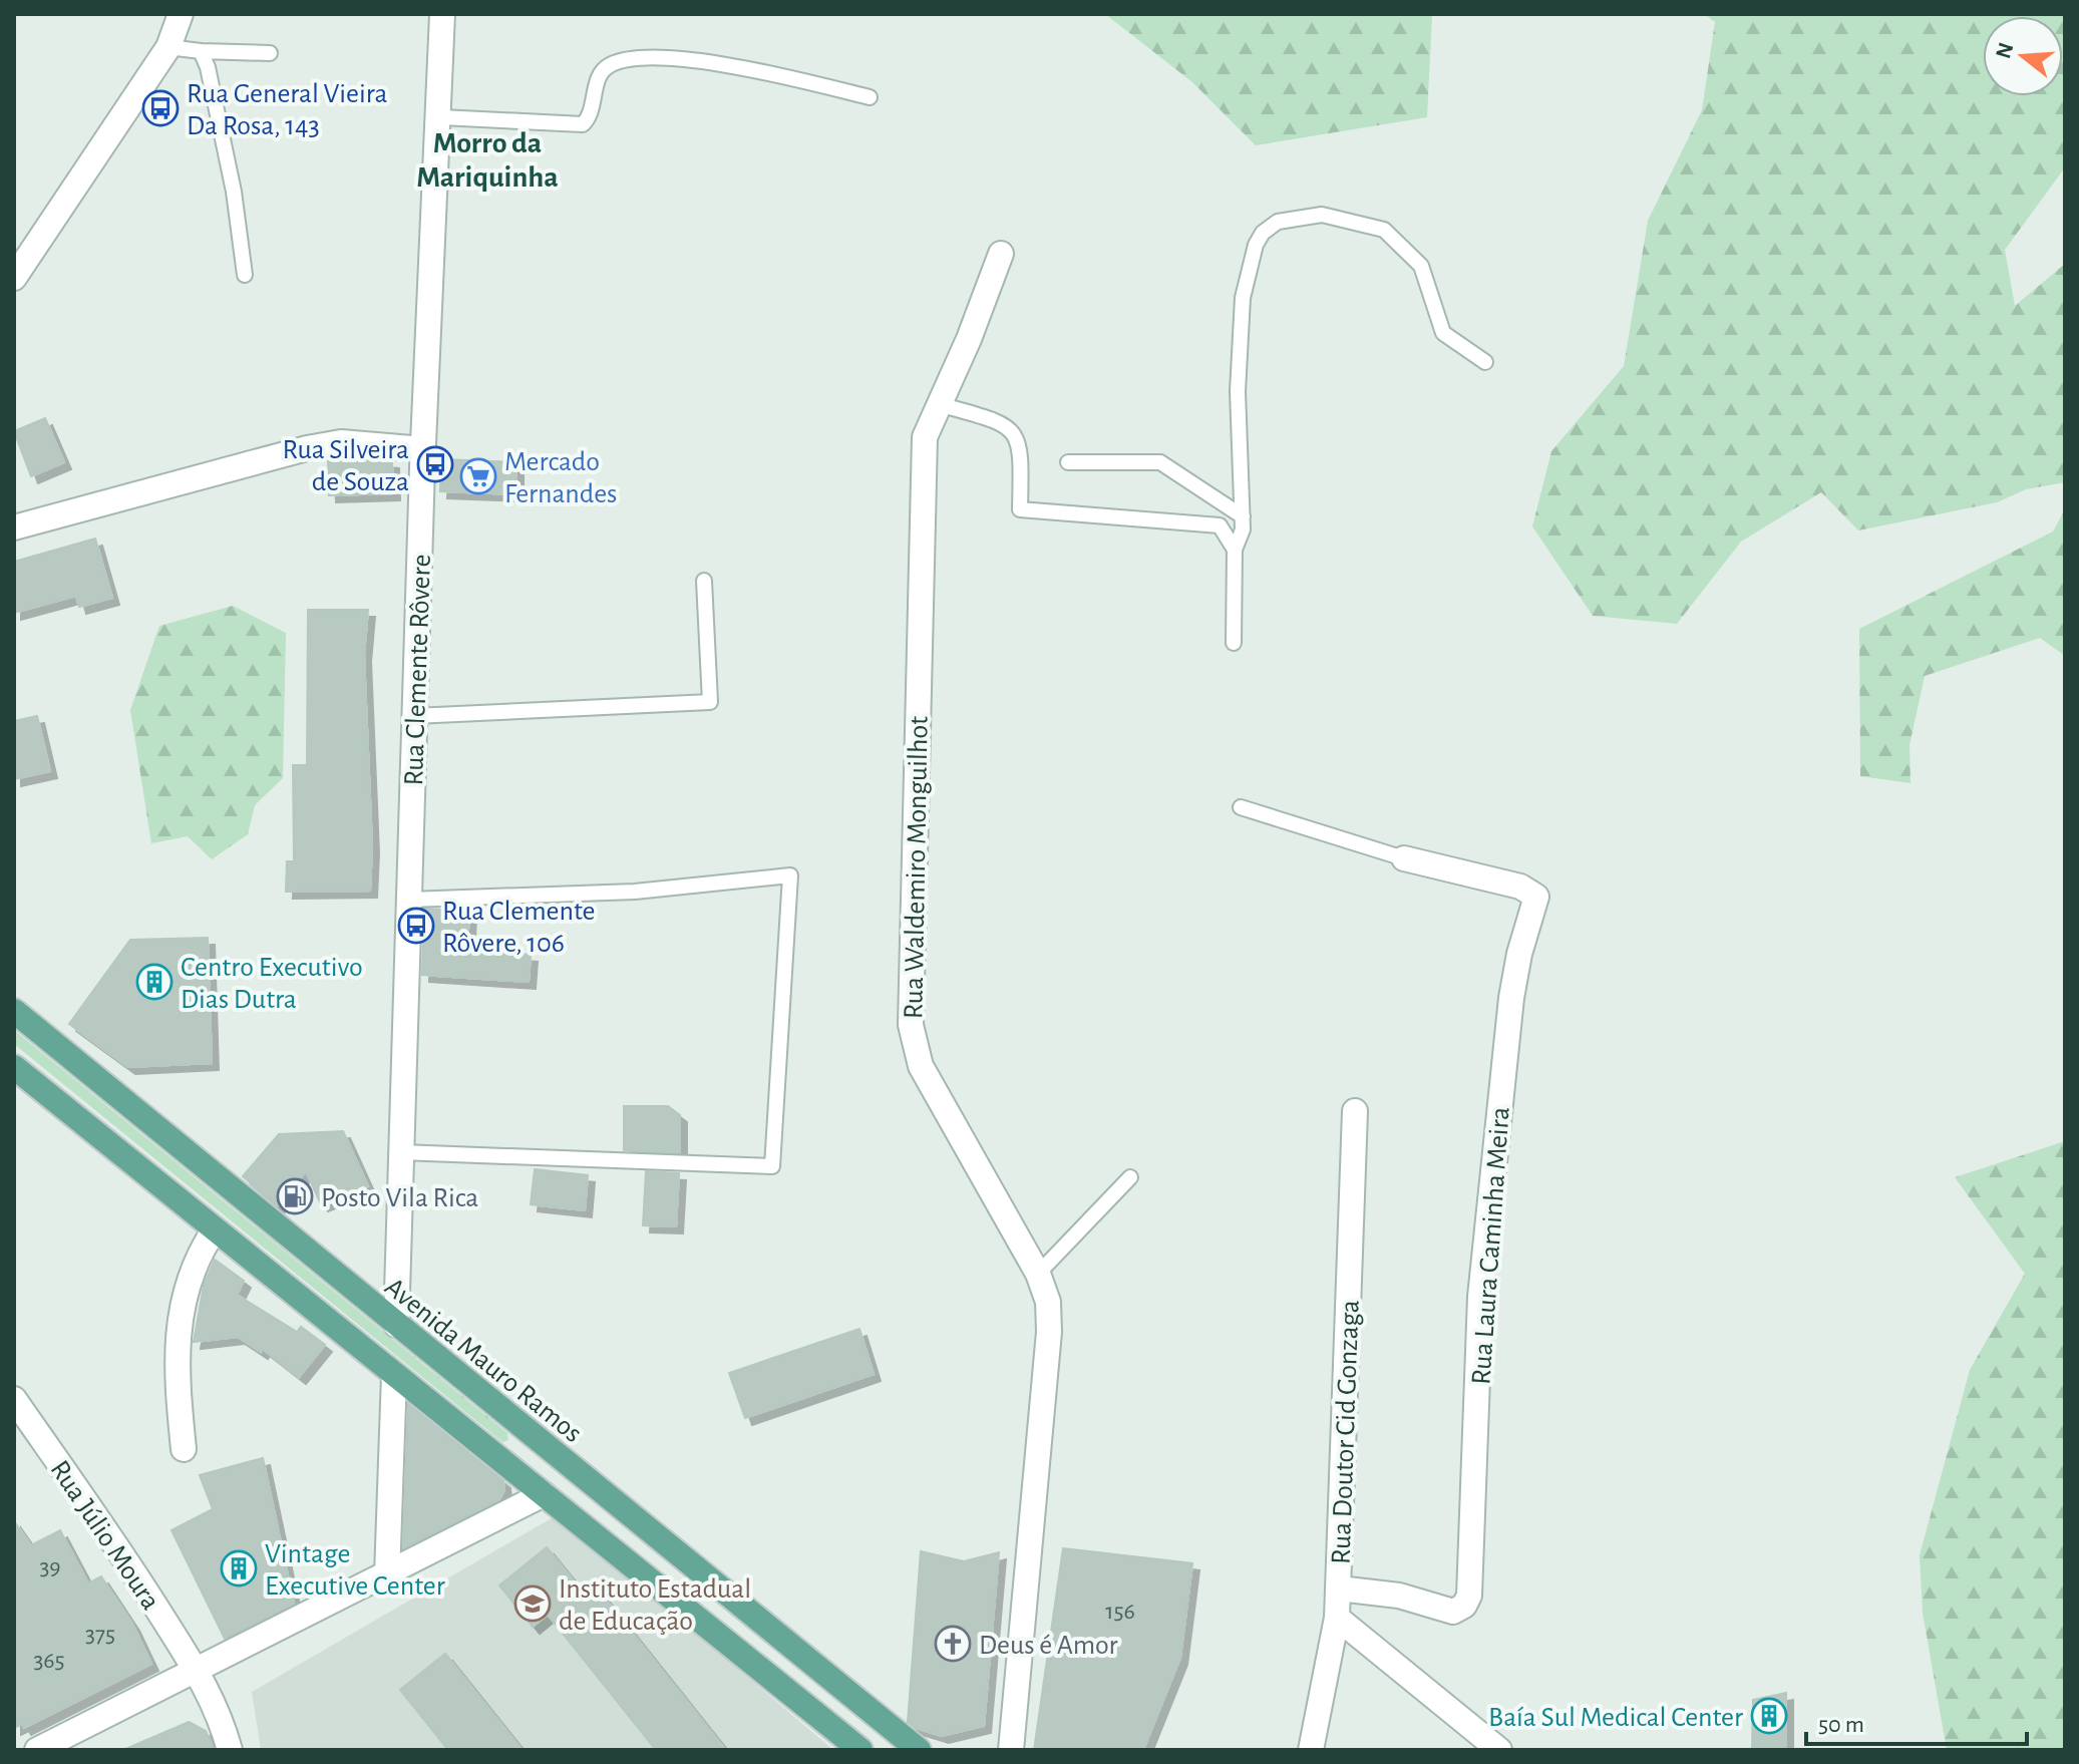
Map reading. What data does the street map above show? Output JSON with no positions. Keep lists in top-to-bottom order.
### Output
{
  "streets": {
    "main road": ["Avenida Mauro Ramos"],
    "street": [
      "Rua Clemente Rôvere",
      "Rua Waldemiro Monguilhot",
      "Rua Laura Caminha Meira",
      "Rua Doutor Cid Gonzaga",
      "Rua Júlio Moura"
    ]
  },
  "crossings": [
    ["Rua Clemente Rôvere", "Avenida Mauro Ramos"],
    ["Rua Laura Caminha Meira", "Rua Doutor Cid Gonzaga"]
  ],
  "districts": ["Morro da Mariquinha"],
  "places": {
    "bus stop": ["Rua General Vieira Da Rosa, 143", "Rua Silveira de Souza", "Rua Clemente Rôvere, 106"],
    "supermarket": ["Mercado Fernandes"],
    "building": ["Centro Executivo Dias Dutra", "Vintage Executive Center", "Baía Sul Medical Center"],
    "fuel station": ["Posto Vila Rica"],
    "school or university": ["Instituto Estadual de Educação"],
    "church": ["Deus é Amor"]
  },
  "house_numbers": [
    "39",
    "156",
    "375",
    "365"
  ],
  "scale_bar": "50 m",
  "north": "left"
}
